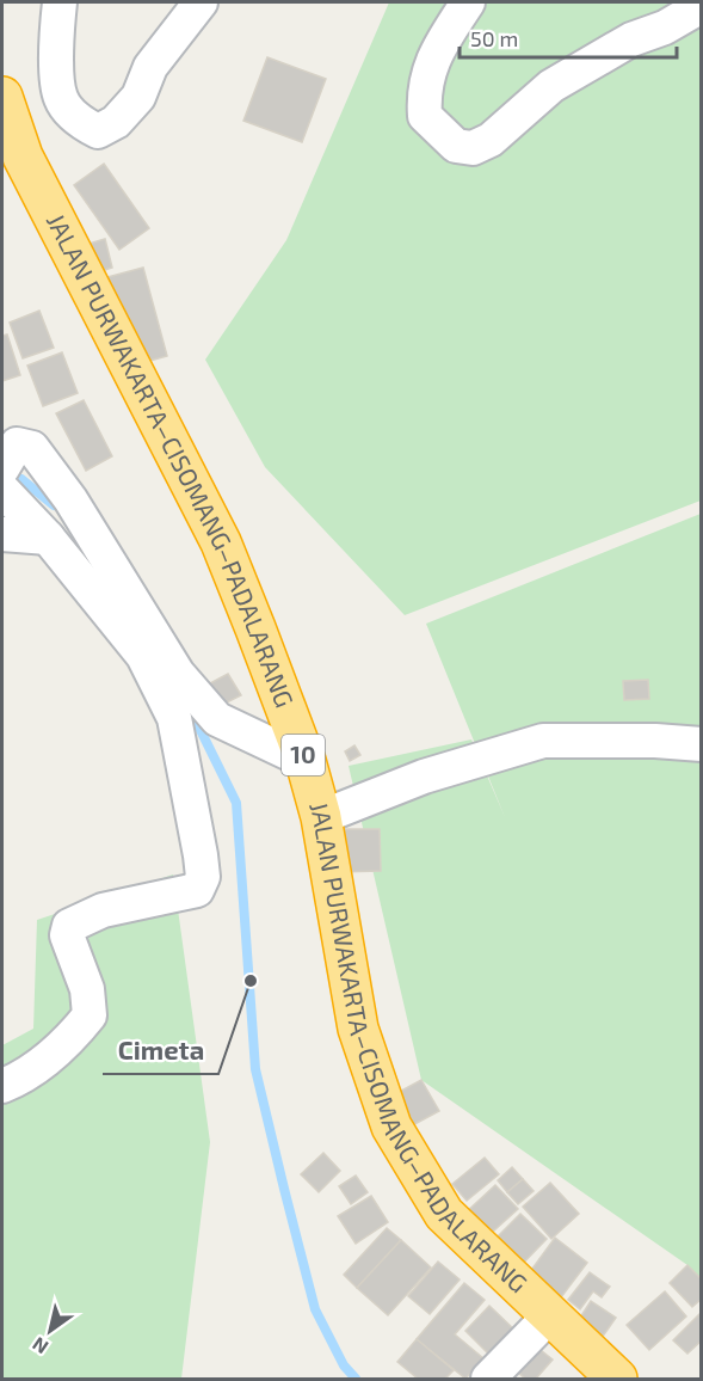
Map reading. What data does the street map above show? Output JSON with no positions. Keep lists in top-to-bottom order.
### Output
{
  "streets": {
    "highway": ["JALAN PURWAKARTA–CISOMANG–PADALARANG", "10"]
  },
  "places": ["Cimeta"],
  "scale_bar": "50 m",
  "north": "bottom left"
}
